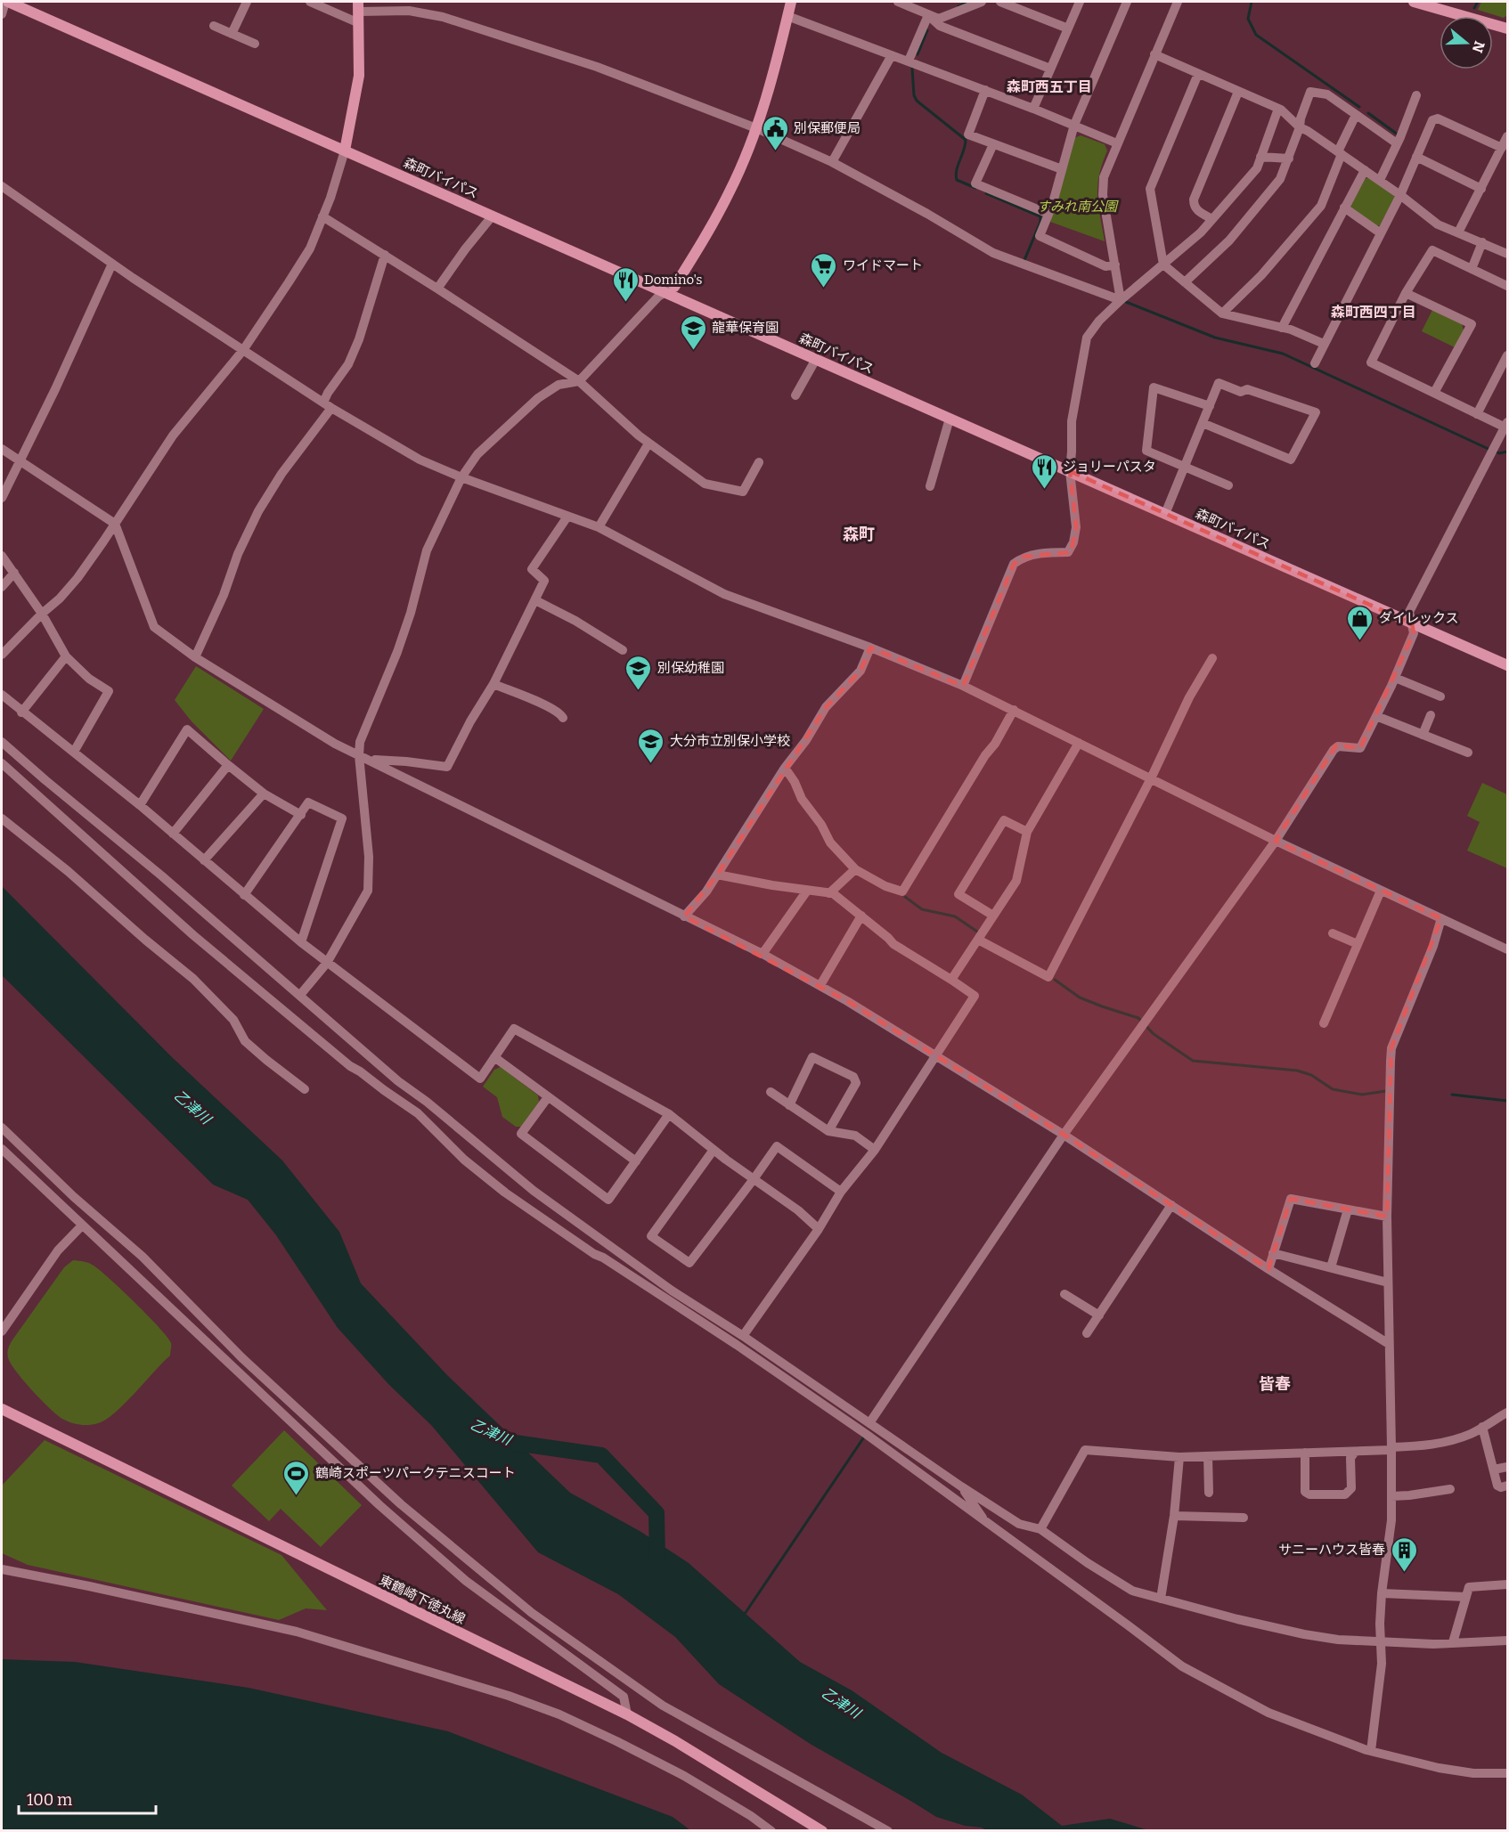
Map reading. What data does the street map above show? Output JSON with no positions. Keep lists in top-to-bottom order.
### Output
{
  "streets": {
    "main road": ["森町バイパス", "東鶴崎下徳丸線"]
  },
  "districts": [
    "森町西五丁目",
    "森町西四丁目",
    "森町",
    "皆春"
  ],
  "water": ["乙津川"],
  "parks": ["すみれ南公園"],
  "places": {
    "public building": ["別保郵便局"],
    "supermarket": ["ワイドマート"],
    "restaurant": ["Domino's", "ジョリーパスタ"],
    "school or university": ["龍華保育園", "別保幼稚園", "大分市立別保小学校"],
    "shop": ["ダイレックス"],
    "sports": ["鶴崎スポーツパークテニスコート"],
    "building": ["サニーハウス皆春"]
  },
  "scale_bar": "100 m",
  "north": "right"
}
